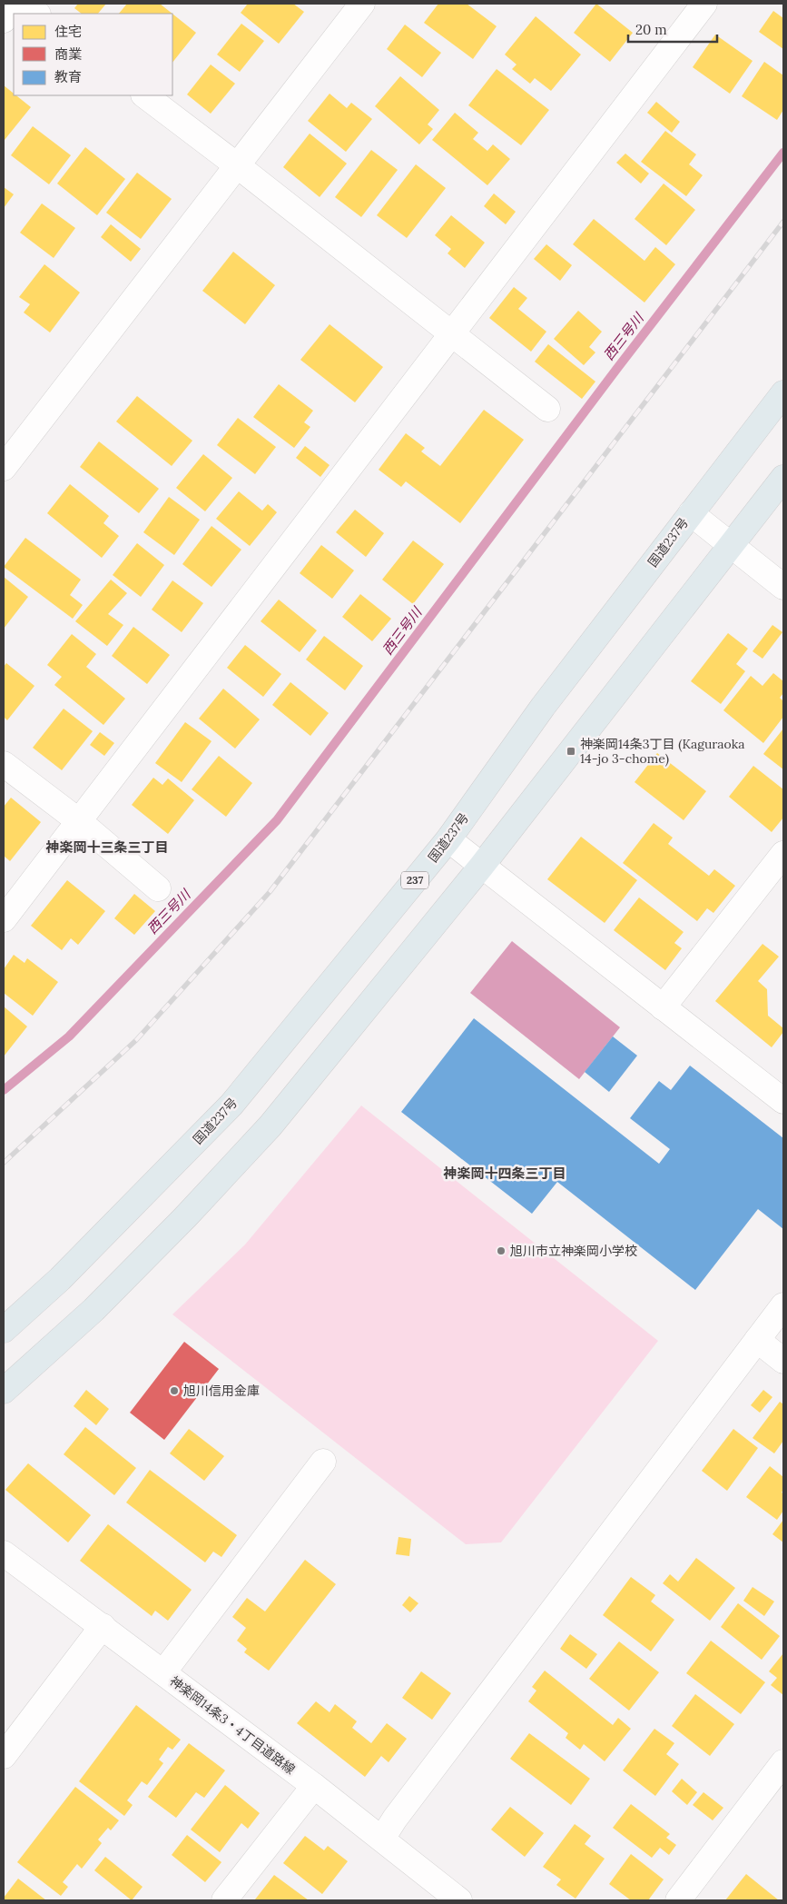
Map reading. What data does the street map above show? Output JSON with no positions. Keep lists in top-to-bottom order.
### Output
{
  "streets": {
    "highway": ["国道237号", "237"],
    "street": ["神楽岡14条3・4丁目道路線"]
  },
  "districts": ["神楽岡十三条三丁目", "神楽岡十四条三丁目"],
  "water": ["西三号川"],
  "places": {
    "transit": ["神楽岡14条3丁目 (Kaguraoka 14-jo 3-chome)"],
    "other": ["旭川市立神楽岡小学校", "旭川信用金庫"]
  },
  "legend": ["住宅", "商業", "教育"],
  "scale_bar": "20 m"
}
